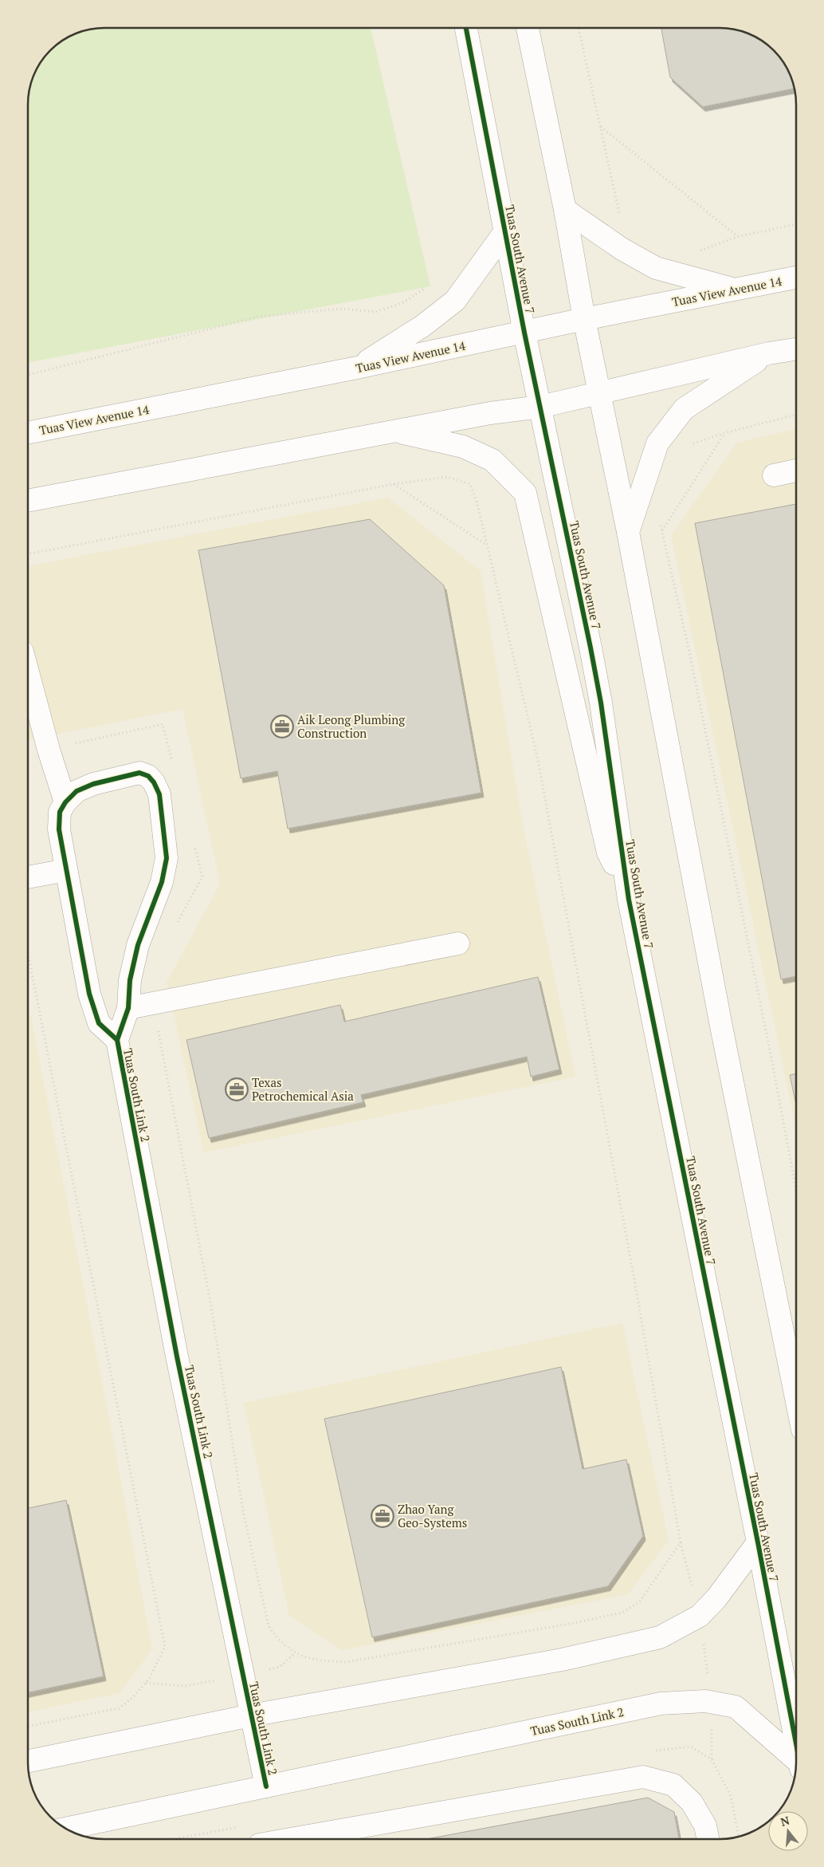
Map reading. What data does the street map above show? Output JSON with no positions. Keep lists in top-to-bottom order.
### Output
{
  "streets": {
    "street": ["Tuas South Avenue 7", "Tuas View Avenue 14", "Tuas South Link 2"]
  },
  "crossings": [
    ["Tuas South Avenue 7", "Tuas View Avenue 14"],
    ["Tuas South Avenue 7", "Tuas South Link 2"]
  ],
  "places": {
    "office": ["Aik Leong Plumbing Construction", "Texas Petrochemical Asia", "Zhao Yang Geo-Systems"]
  },
  "north": "top"
}
